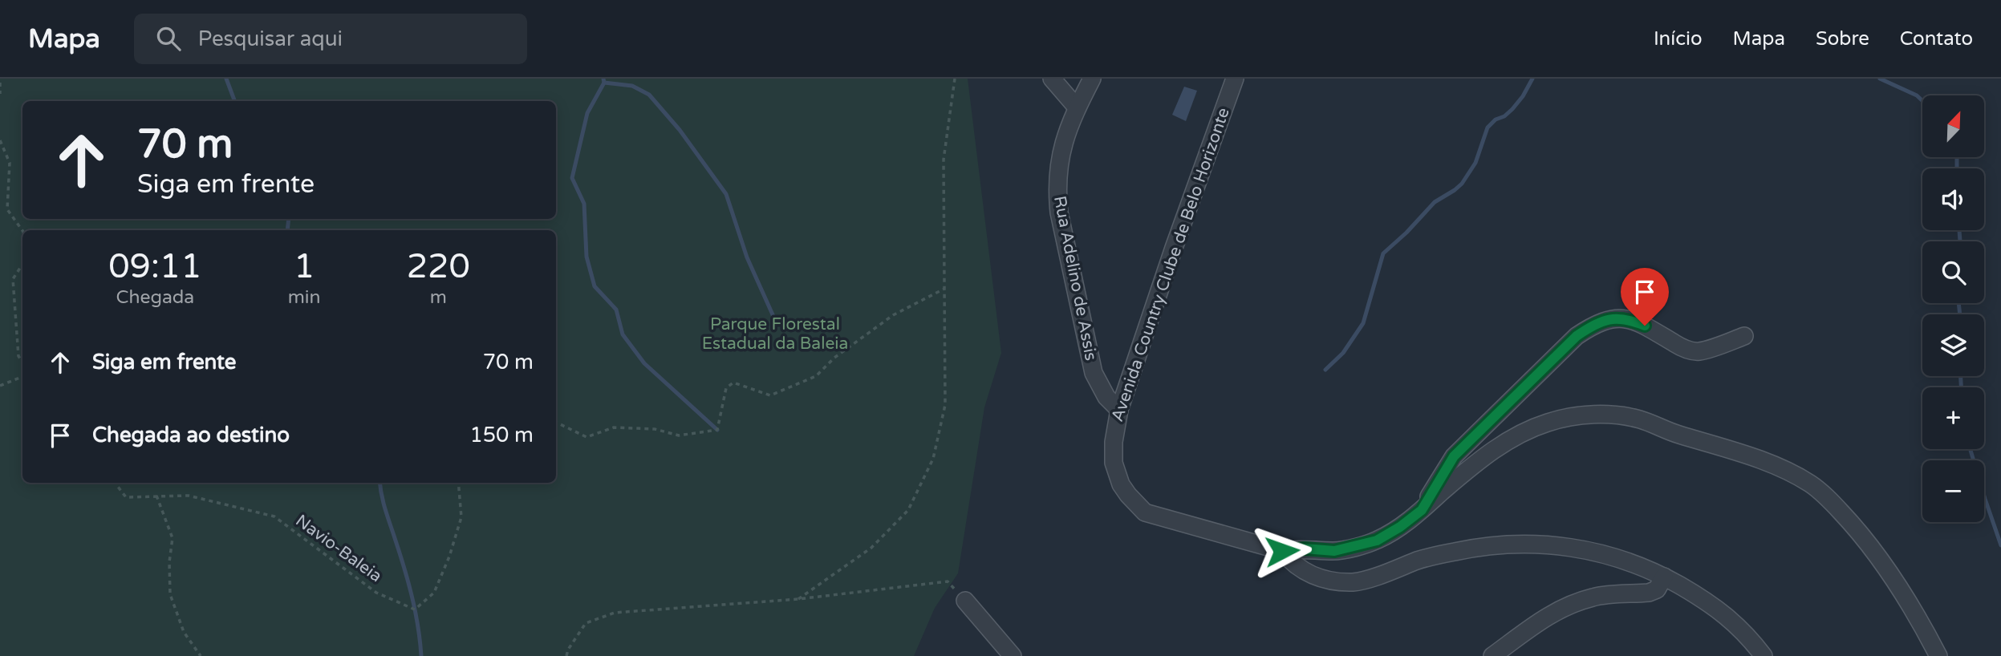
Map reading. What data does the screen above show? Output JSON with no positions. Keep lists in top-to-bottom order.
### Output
{
  "streets": {
    "street": ["Avenida Country Clube de Belo Horizonte", "Rua Adelino de Assis"],
    "path": ["Navio-Baleia"]
  },
  "crossings": [
    ["Avenida Country Clube de Belo Horizonte", "Rua Adelino de Assis"]
  ],
  "parks": ["Parque Florestal Estadual da Baleia"],
  "north": "top right",
  "page": {
    "header": "Mapa",
    "search": "Pesquisar aqui",
    "nav": [
      "Início",
      "Mapa",
      "Sobre",
      "Contato"
    ],
    "map_buttons": ["+", "−"],
    "turn": ["70 m", "Siga em frente"],
    "eta": [
      "09:11",
      "Chegada",
      "1",
      "min",
      "220",
      "m"
    ],
    "list": [
      {
        "name": "Siga em frente",
        "value": "70 m"
      },
      {
        "name": "Chegada ao destino",
        "value": "150 m"
      }
    ]
  }
}
